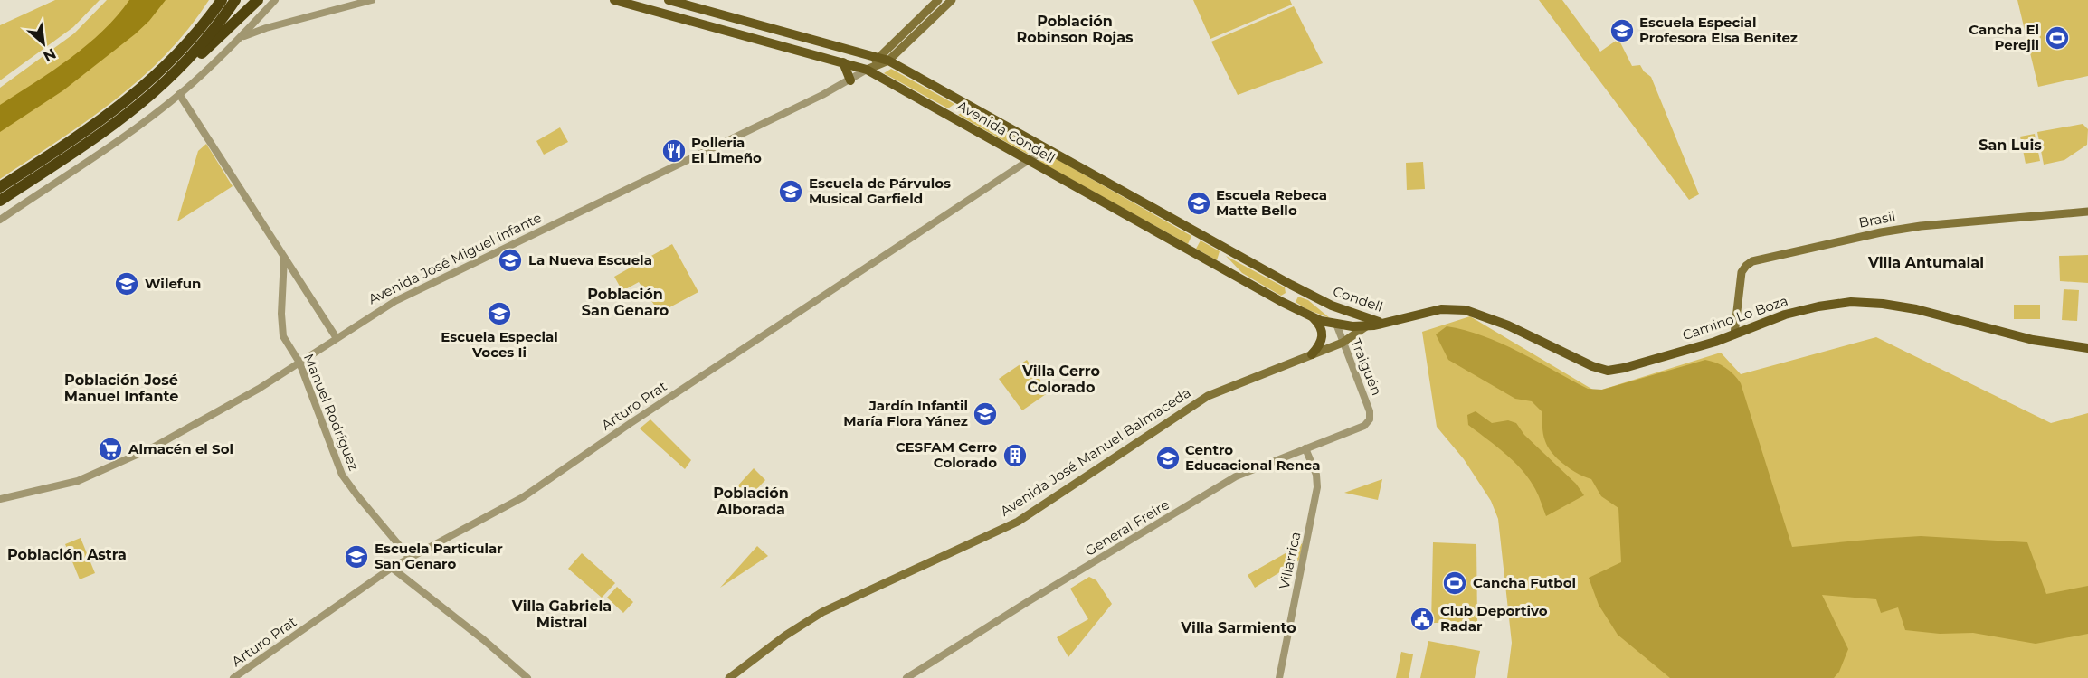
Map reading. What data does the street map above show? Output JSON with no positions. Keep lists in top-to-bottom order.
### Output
{
  "streets": {
    "main road": [
      "Avenida Condell",
      "Brasil",
      "Avenida José Miguel Infante",
      "Condell",
      "Camino Lo Boza",
      "Avenida José Manuel Balmaceda"
    ],
    "street": [
      "Traiguén",
      "Arturo Prat",
      "Manuel Rodríguez",
      "General Freire",
      "Villarrica"
    ]
  },
  "crossings": [
    ["Avenida Condell", "Avenida José Miguel Infante"],
    ["Avenida Condell", "Condell"],
    ["Avenida Condell", "Camino Lo Boza"],
    ["Avenida Condell", "Traiguén"],
    ["Avenida Condell", "Arturo Prat"],
    ["Brasil", "Camino Lo Boza"],
    ["Avenida José Miguel Infante", "Manuel Rodríguez"],
    ["Condell", "Camino Lo Boza"],
    ["Camino Lo Boza", "Traiguén"],
    ["Camino Lo Boza", "Avenida José Manuel Balmaceda"],
    ["Traiguén", "Avenida José Manuel Balmaceda"],
    ["Traiguén", "General Freire"],
    ["Arturo Prat", "Manuel Rodríguez"],
    ["General Freire", "Villarrica"]
  ],
  "districts": [
    "Población Robinson Rojas",
    "San Luis",
    "Villa Antumalal",
    "Población San Genaro",
    "Villa Cerro Colorado",
    "Población José Manuel Infante",
    "Población Alborada",
    "Población Astra",
    "Villa Gabriela Mistral",
    "Villa Sarmiento"
  ],
  "places": {
    "school or university": [
      "Escuela Especial Profesora Elsa Benítez",
      "Escuela de Párvulos Musical Garfield",
      "Escuela Rebeca Matte Bello",
      "La Nueva Escuela",
      "Wilefun",
      "Escuela Especial Voces Ii",
      "Jardín Infantil María Flora Yánez",
      "Centro Educacional Renca",
      "Escuela Particular San Genaro"
    ],
    "sports": ["Cancha El Perejil", "Cancha Futbol"],
    "restaurant": ["Polleria El Limeño"],
    "supermarket": ["Almacén el Sol"],
    "building": ["CESFAM Cerro Colorado"],
    "public building": ["Club Deportivo Radar"]
  },
  "north": "bottom right"
}
